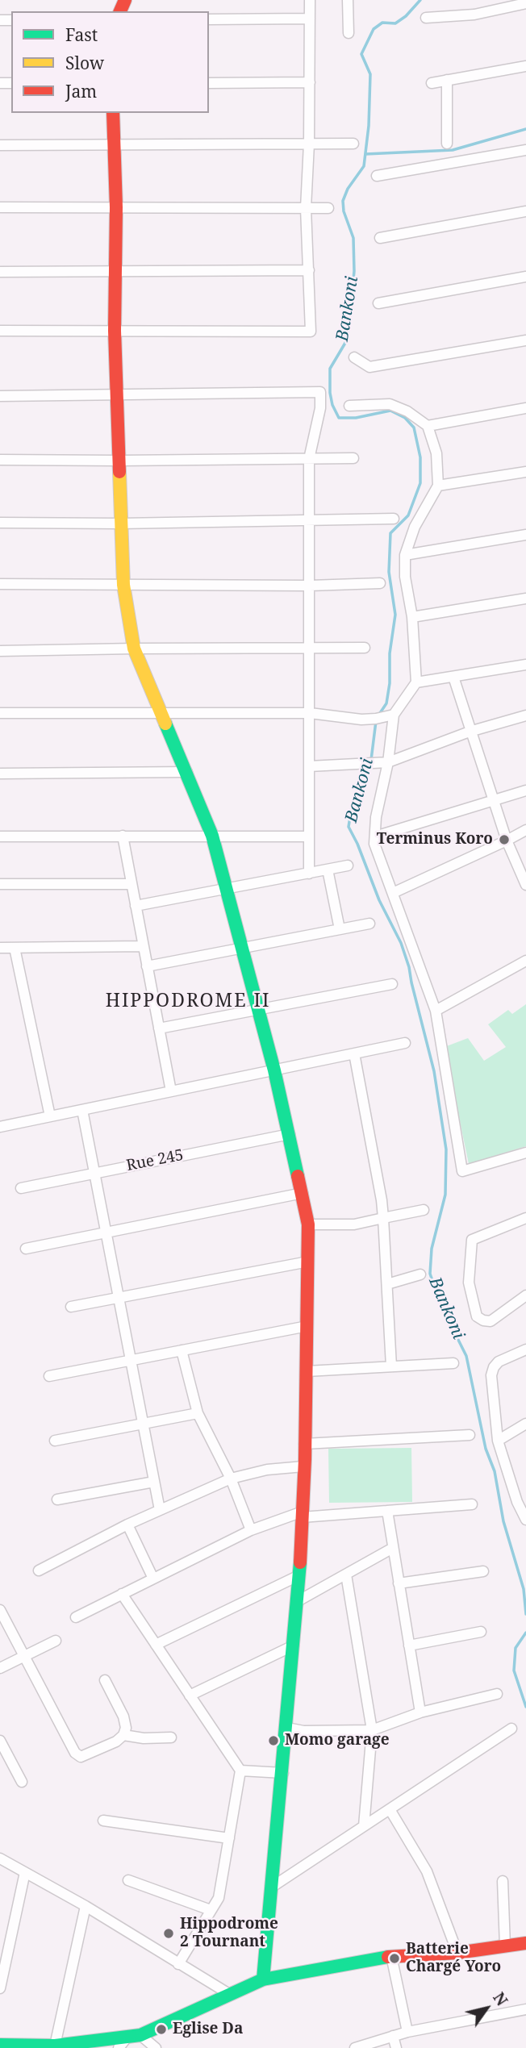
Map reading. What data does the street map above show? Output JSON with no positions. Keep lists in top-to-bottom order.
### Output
{
  "streets": {
    "street": ["Rue 245"]
  },
  "districts": ["HIPPODROME II"],
  "water": ["Bankoni"],
  "places": [
    "Terminus Koro",
    "Momo garage",
    "Hippodrome 2 Tournant",
    "Batterie Chargé Yoro",
    "Eglise Da"
  ],
  "legend": ["Fast", "Slow", "Jam"],
  "north": "top right"
}
